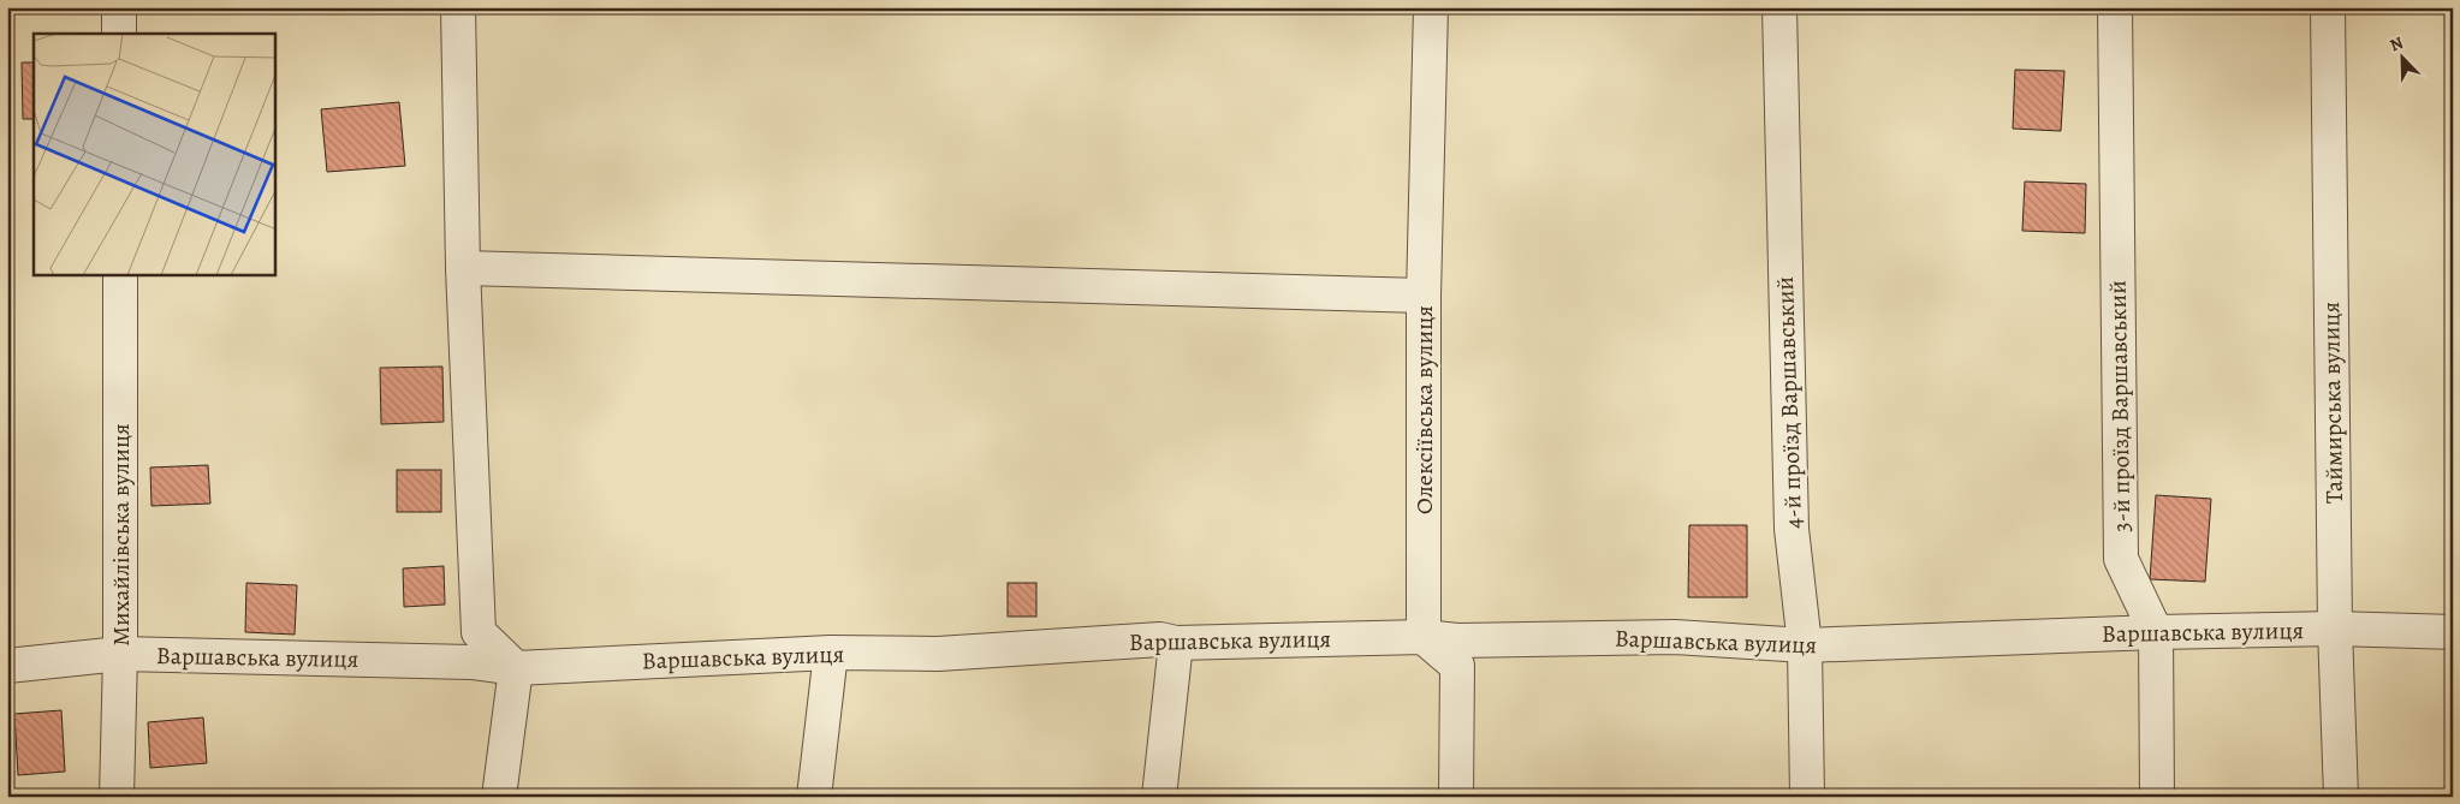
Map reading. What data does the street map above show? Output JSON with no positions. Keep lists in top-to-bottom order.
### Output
{
  "streets": {
    "street": [
      "4-й проїзд Варшавський",
      "Таймирська вулиця",
      "3-й проїзд Варшавський",
      "Олексіївська вулиця",
      "Михайлівська вулиця",
      "Варшавська вулиця"
    ]
  },
  "crossings": [
    ["4-й проїзд Варшавський", "Варшавська вулиця"],
    ["Таймирська вулиця", "Варшавська вулиця"],
    ["3-й проїзд Варшавський", "Варшавська вулиця"],
    ["Олексіївська вулиця", "Варшавська вулиця"],
    ["Михайлівська вулиця", "Варшавська вулиця"]
  ],
  "north": "top left"
}
